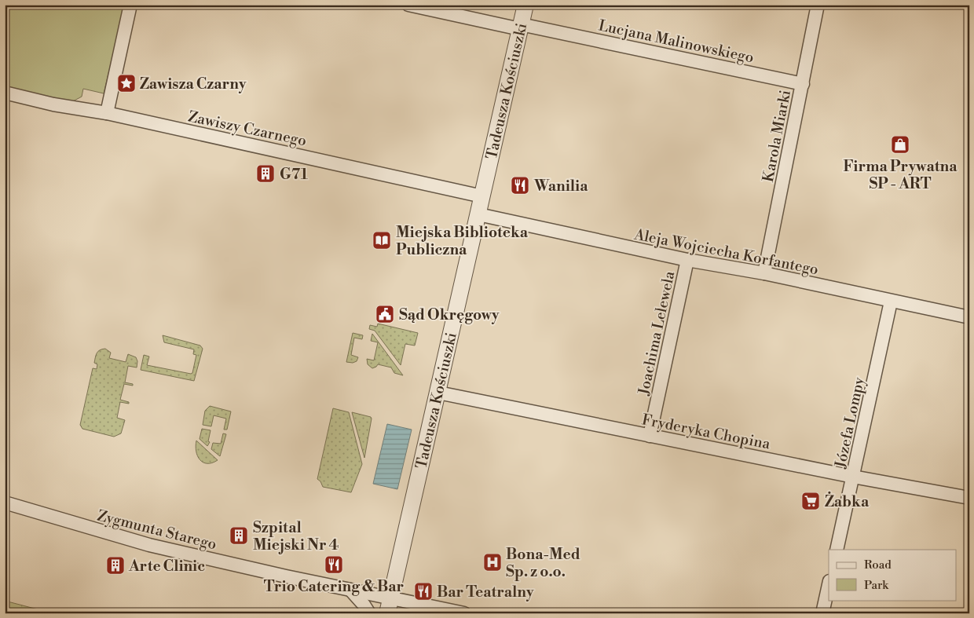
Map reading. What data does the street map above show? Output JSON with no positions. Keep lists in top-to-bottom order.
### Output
{
  "streets": {
    "street": [
      "Lucjana Malinowskiego",
      "Tadeusza Kościuszki",
      "Zawiszy Czarnego",
      "Karola Miarki",
      "Aleja Wojciecha Korfantego",
      "Joachima Lelewela",
      "Józefa Lompy",
      "Fryderyka Chopina",
      "Zygmunta Starego"
    ]
  },
  "crossings": [
    ["Lucjana Malinowskiego", "Tadeusza Kościuszki"],
    ["Lucjana Malinowskiego", "Karola Miarki"],
    ["Tadeusza Kościuszki", "Zawiszy Czarnego"],
    ["Tadeusza Kościuszki", "Aleja Wojciecha Korfantego"],
    ["Tadeusza Kościuszki", "Fryderyka Chopina"],
    ["Tadeusza Kościuszki", "Zygmunta Starego"],
    ["Karola Miarki", "Aleja Wojciecha Korfantego"],
    ["Aleja Wojciecha Korfantego", "Joachima Lelewela"],
    ["Aleja Wojciecha Korfantego", "Józefa Lompy"],
    ["Joachima Lelewela", "Fryderyka Chopina"],
    ["Józefa Lompy", "Fryderyka Chopina"]
  ],
  "places": {
    "place": ["Zawisza Czarny"],
    "shop": ["Firma Prywatna SP - ART"],
    "building": ["G71", "Szpital Miejski Nr 4", "Arte Clinic"],
    "restaurant": ["Wanilia", "Trio Catering & Bar", "Bar Teatralny"],
    "library": ["Miejska Biblioteka Publiczna"],
    "public building": ["Sąd Okręgowy"],
    "supermarket": ["Żabka"],
    "hospital": ["Bona-Med Sp. z o.o."]
  },
  "legend": ["Road", "Park"]
}
